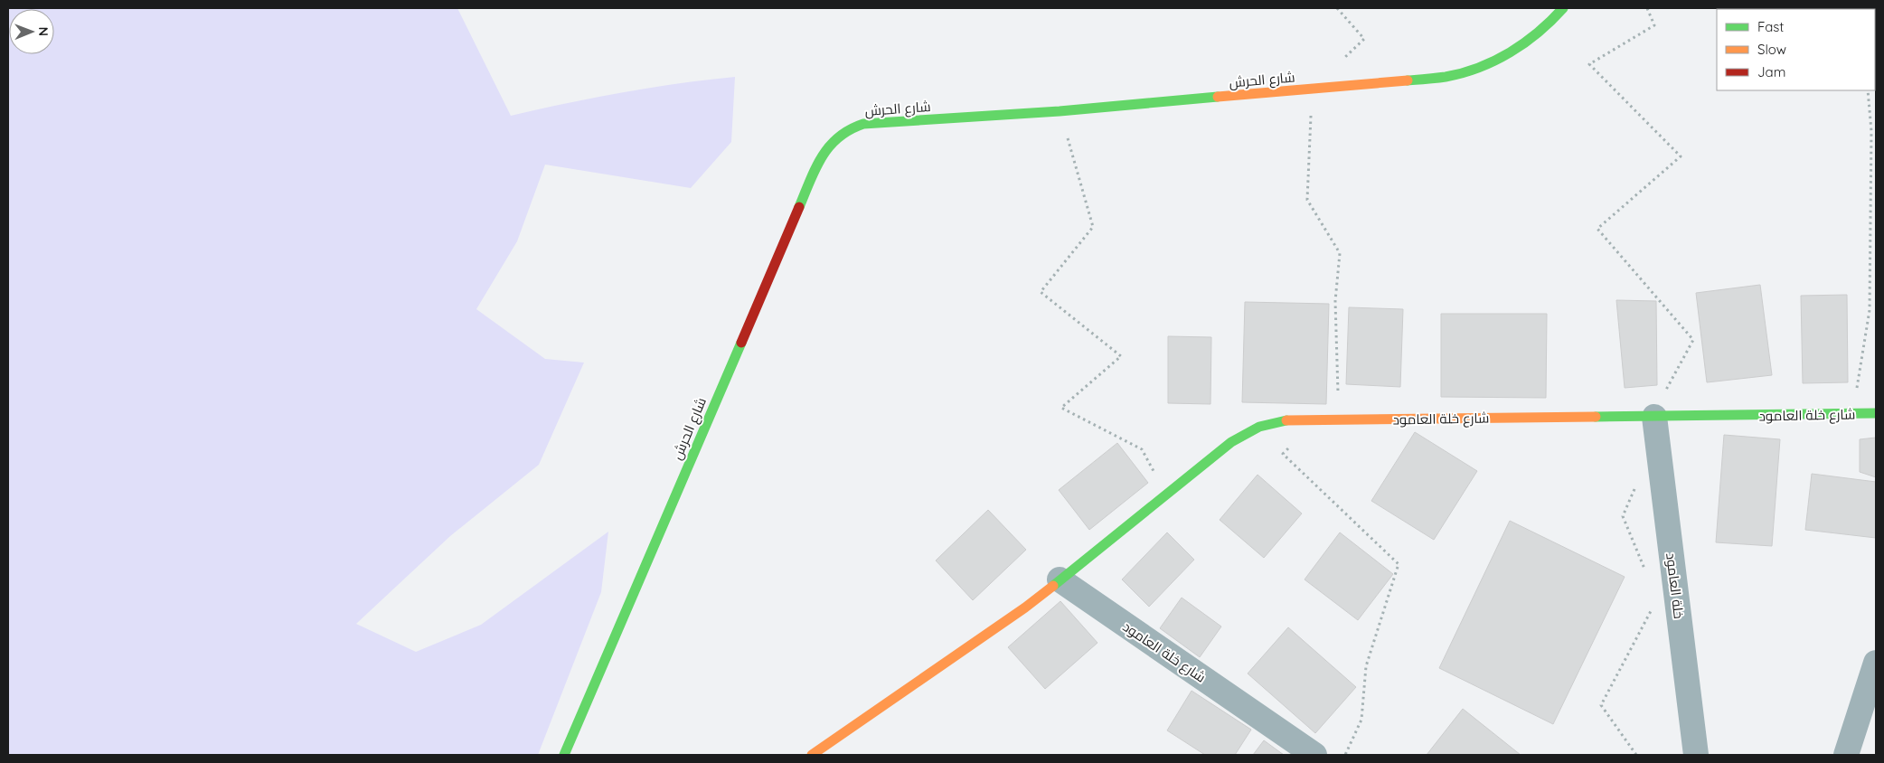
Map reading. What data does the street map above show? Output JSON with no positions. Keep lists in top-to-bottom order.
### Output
{
  "streets": {
    "street": ["شارع الحرش", "شارع خلة العامود", "خلة العامود"]
  },
  "crossings": [
    ["شارع خلة العامود", "خلة العامود"]
  ],
  "legend": ["Fast", "Slow", "Jam"],
  "north": "right"
}
